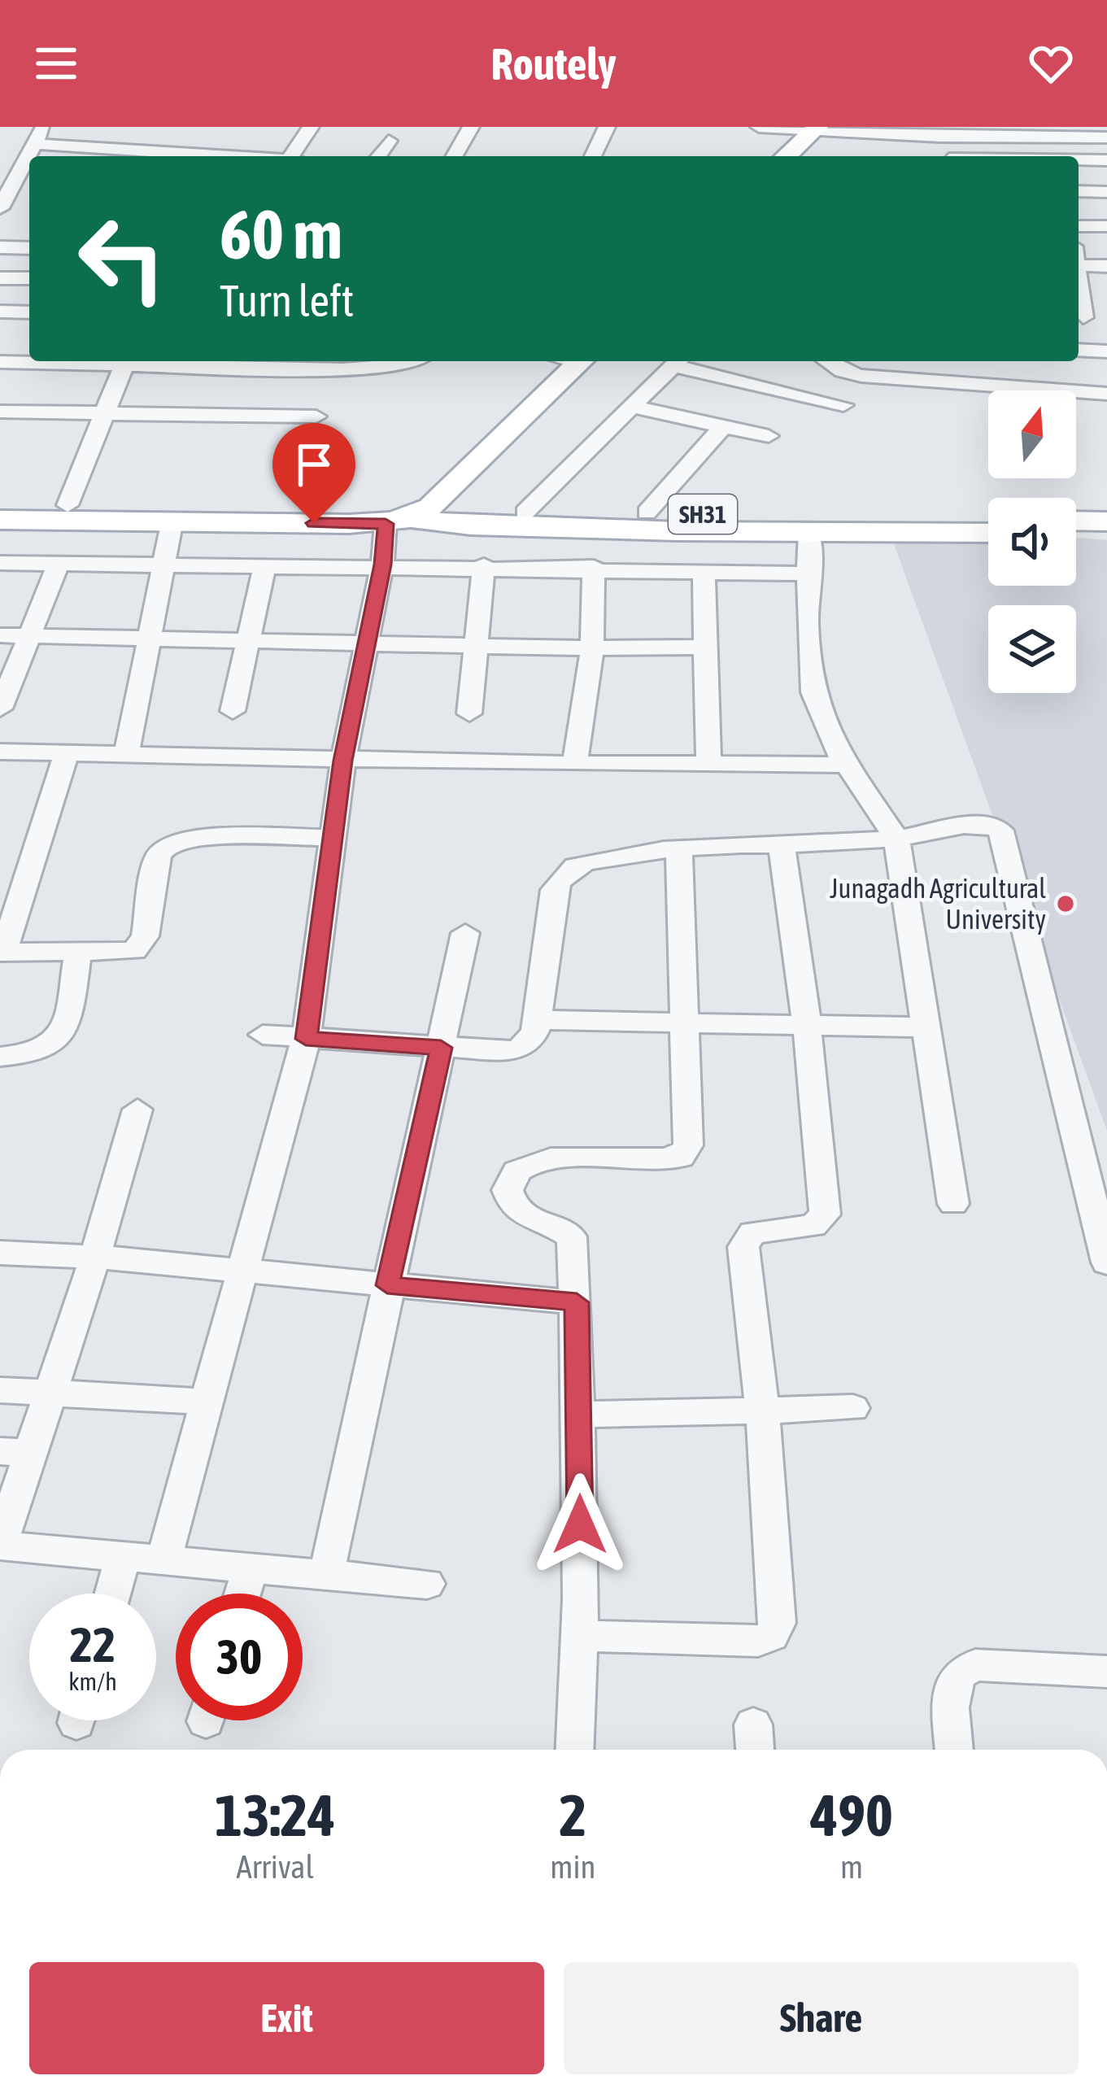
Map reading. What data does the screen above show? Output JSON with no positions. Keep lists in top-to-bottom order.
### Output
{
  "streets": {
    "main road": ["SH31"]
  },
  "places": ["Junagadh Agricultural University"],
  "north": "top",
  "page": {
    "header": "Routely",
    "turn": ["60 m", "Turn left"],
    "speed": "22 km/h",
    "limit": "30",
    "eta": [
      "13:24",
      "Arrival",
      "2",
      "min",
      "490",
      "m"
    ],
    "buttons": ["Exit", "Share"]
  }
}
